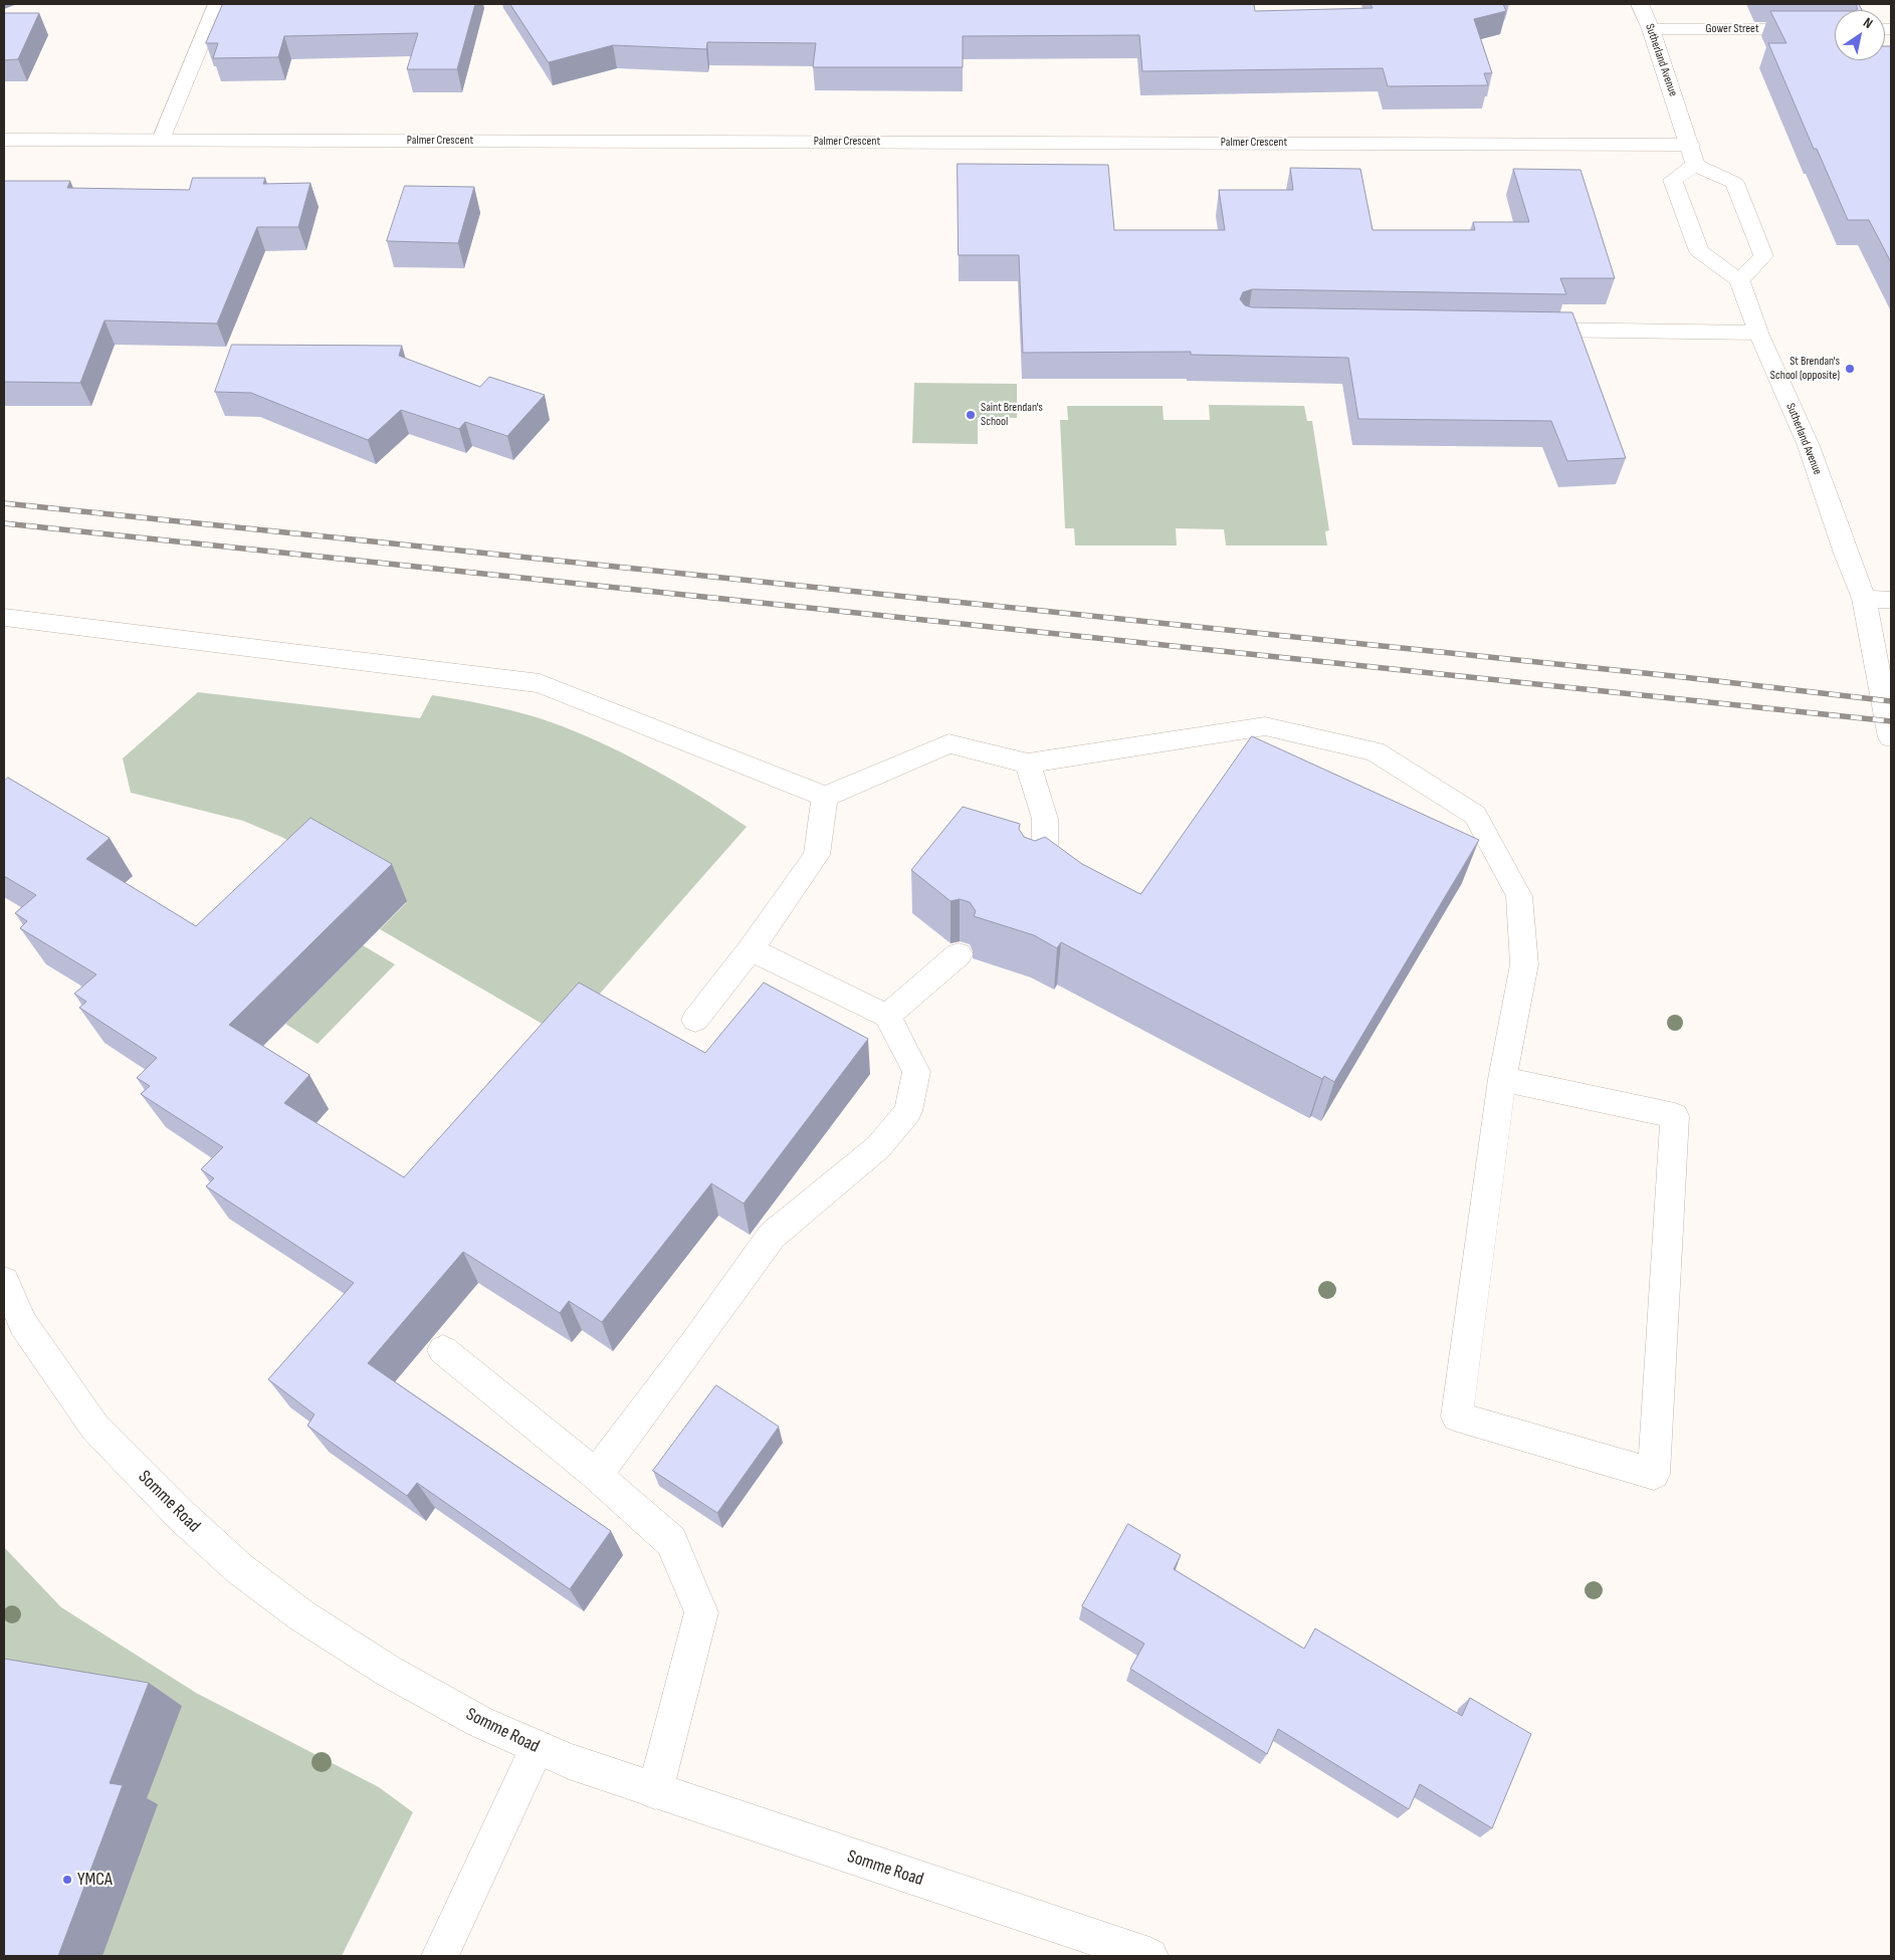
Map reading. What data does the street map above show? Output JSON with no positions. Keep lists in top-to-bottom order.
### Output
{
  "streets": {
    "street": [
      "Gower Street",
      "Sutherland Avenue",
      "Palmer Crescent",
      "Somme Road"
    ]
  },
  "crossings": [
    ["Gower Street", "Sutherland Avenue"],
    ["Sutherland Avenue", "Palmer Crescent"]
  ],
  "places": ["St Brendan's School (opposite)", "Saint Brendan's School", "YMCA"],
  "north": "top right"
}
